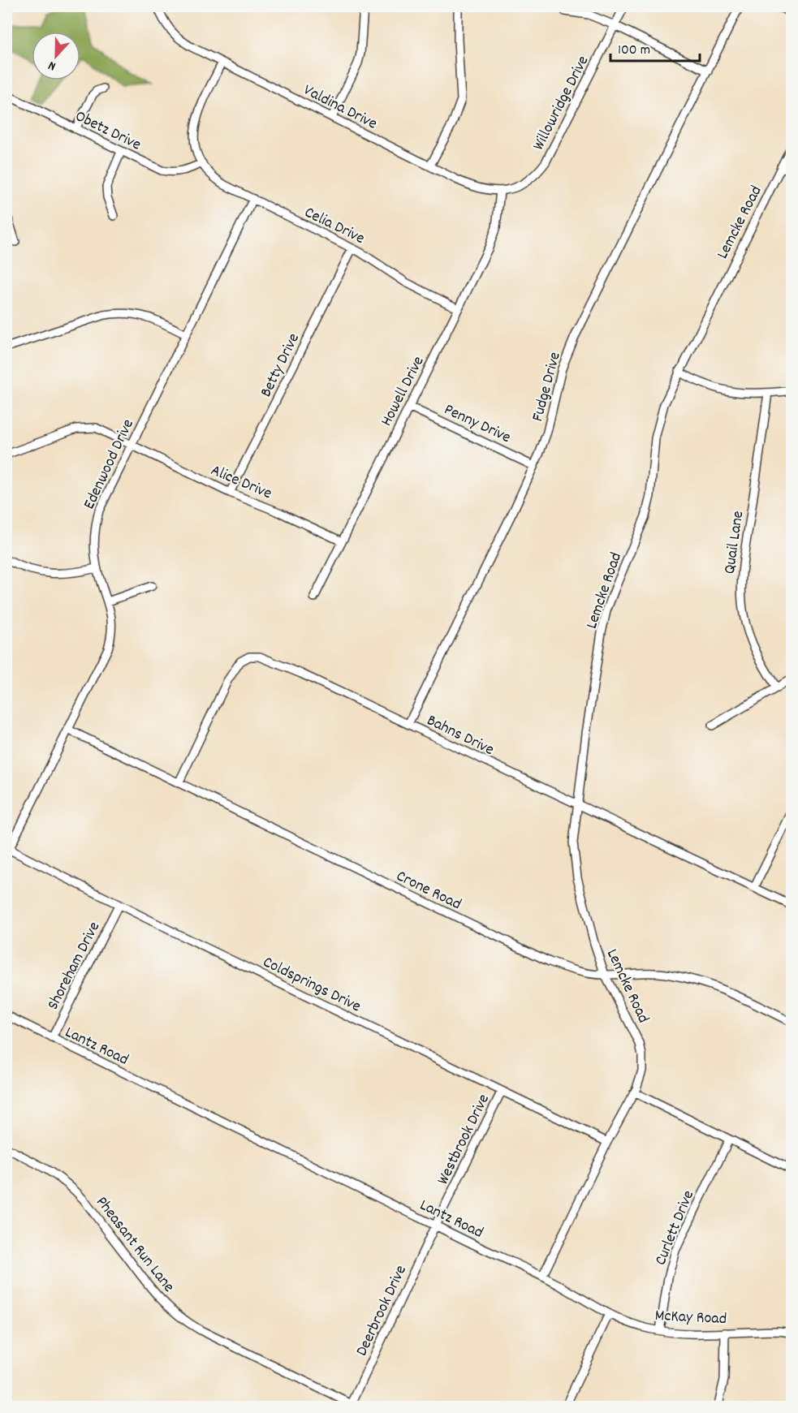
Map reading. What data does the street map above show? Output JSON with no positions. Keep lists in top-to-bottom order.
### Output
{
  "streets": {
    "street": [
      "Willowridge Drive",
      "Valdina Drive",
      "Obetz Drive",
      "Lemcke Road",
      "Celia Drive",
      "Betty Drive",
      "Fudge Drive",
      "Howell Drive",
      "Penny Drive",
      "Edenwood Drive",
      "Alice Drive",
      "Quail Lane",
      "Bahns Drive",
      "Crone Road",
      "Shoreham Drive",
      "Coldsprings Drive",
      "Lantz Road",
      "Westbrook Drive",
      "Curlett Drive",
      "Pheasant Run Lane",
      "Deerbrook Drive",
      "McKay Road"
    ]
  },
  "crossings": [
    ["Willowridge Drive", "Valdina Drive"],
    ["Willowridge Drive", "Howell Drive"],
    ["Valdina Drive", "Howell Drive"],
    ["Obetz Drive", "Celia Drive"],
    ["Lemcke Road", "Bahns Drive"],
    ["Lemcke Road", "Crone Road"],
    ["Celia Drive", "Betty Drive"],
    ["Celia Drive", "Howell Drive"],
    ["Celia Drive", "Edenwood Drive"],
    ["Betty Drive", "Alice Drive"],
    ["Fudge Drive", "Penny Drive"],
    ["Fudge Drive", "Bahns Drive"],
    ["Howell Drive", "Penny Drive"],
    ["Howell Drive", "Alice Drive"],
    ["Edenwood Drive", "Alice Drive"],
    ["Edenwood Drive", "Crone Road"],
    ["Edenwood Drive", "Coldsprings Drive"],
    ["Bahns Drive", "Crone Road"],
    ["Shoreham Drive", "Coldsprings Drive"],
    ["Shoreham Drive", "Lantz Road"],
    ["Coldsprings Drive", "Westbrook Drive"],
    ["Lantz Road", "Westbrook Drive"],
    ["Lantz Road", "Deerbrook Drive"],
    ["Lantz Road", "McKay Road"],
    ["Westbrook Drive", "Deerbrook Drive"],
    ["Curlett Drive", "McKay Road"],
    ["Pheasant Run Lane", "Deerbrook Drive"]
  ],
  "scale_bar": "100 m",
  "north": "bottom"
}
